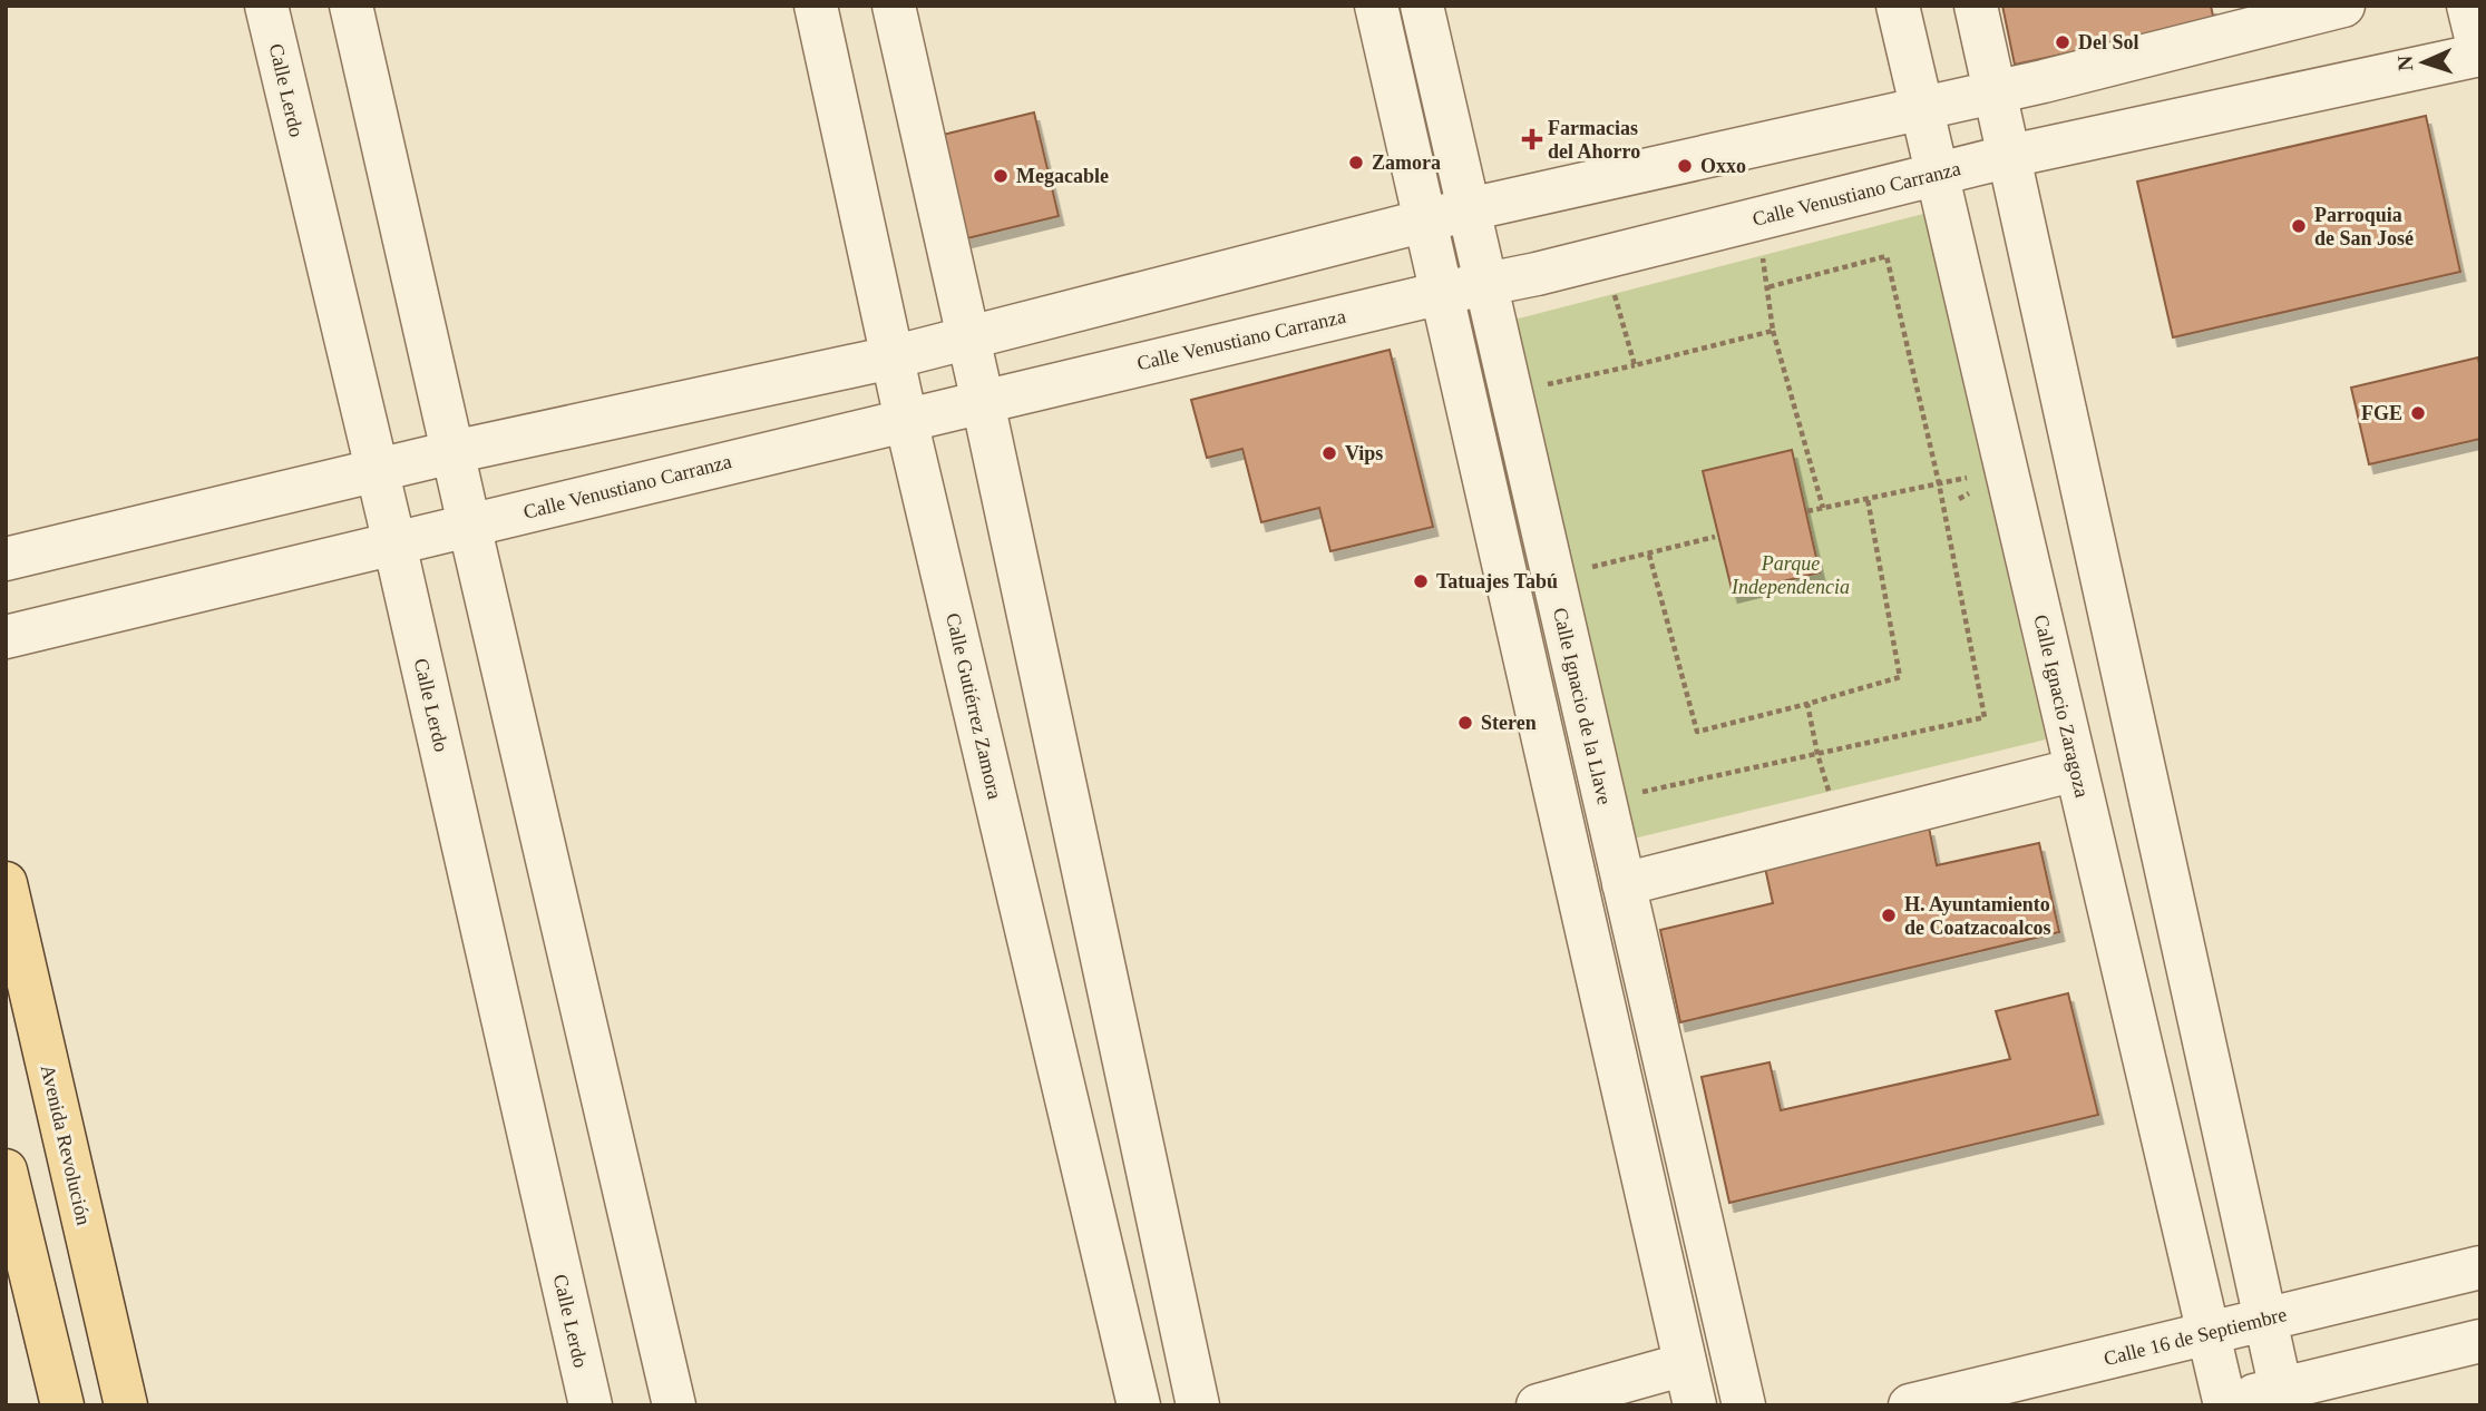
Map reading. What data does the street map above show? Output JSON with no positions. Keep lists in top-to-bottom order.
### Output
{
  "streets": {
    "main road": ["Avenida Revolución"],
    "street": [
      "Calle Lerdo",
      "Calle Venustiano Carranza",
      "Calle Gutiérrez Zamora",
      "Calle Ignacio de la Llave",
      "Calle Ignacio Zaragoza",
      "Calle 16 de Septiembre"
    ]
  },
  "crossings": [
    ["Calle Lerdo", "Calle Venustiano Carranza"],
    ["Calle Venustiano Carranza", "Calle Gutiérrez Zamora"],
    ["Calle Venustiano Carranza", "Calle Ignacio de la Llave"],
    ["Calle Venustiano Carranza", "Calle Ignacio Zaragoza"],
    ["Calle Ignacio Zaragoza", "Calle 16 de Septiembre"]
  ],
  "parks": ["Parque Independencia"],
  "places": {
    "other": [
      "Del Sol",
      "Zamora",
      "Oxxo",
      "Megacable",
      "Parroquia de San José",
      "FGE",
      "Vips",
      "Tatuajes Tabú",
      "Steren",
      "H. Ayuntamiento de Coatzacoalcos"
    ],
    "health": ["Farmacias del Ahorro"]
  },
  "north": "left"
}
